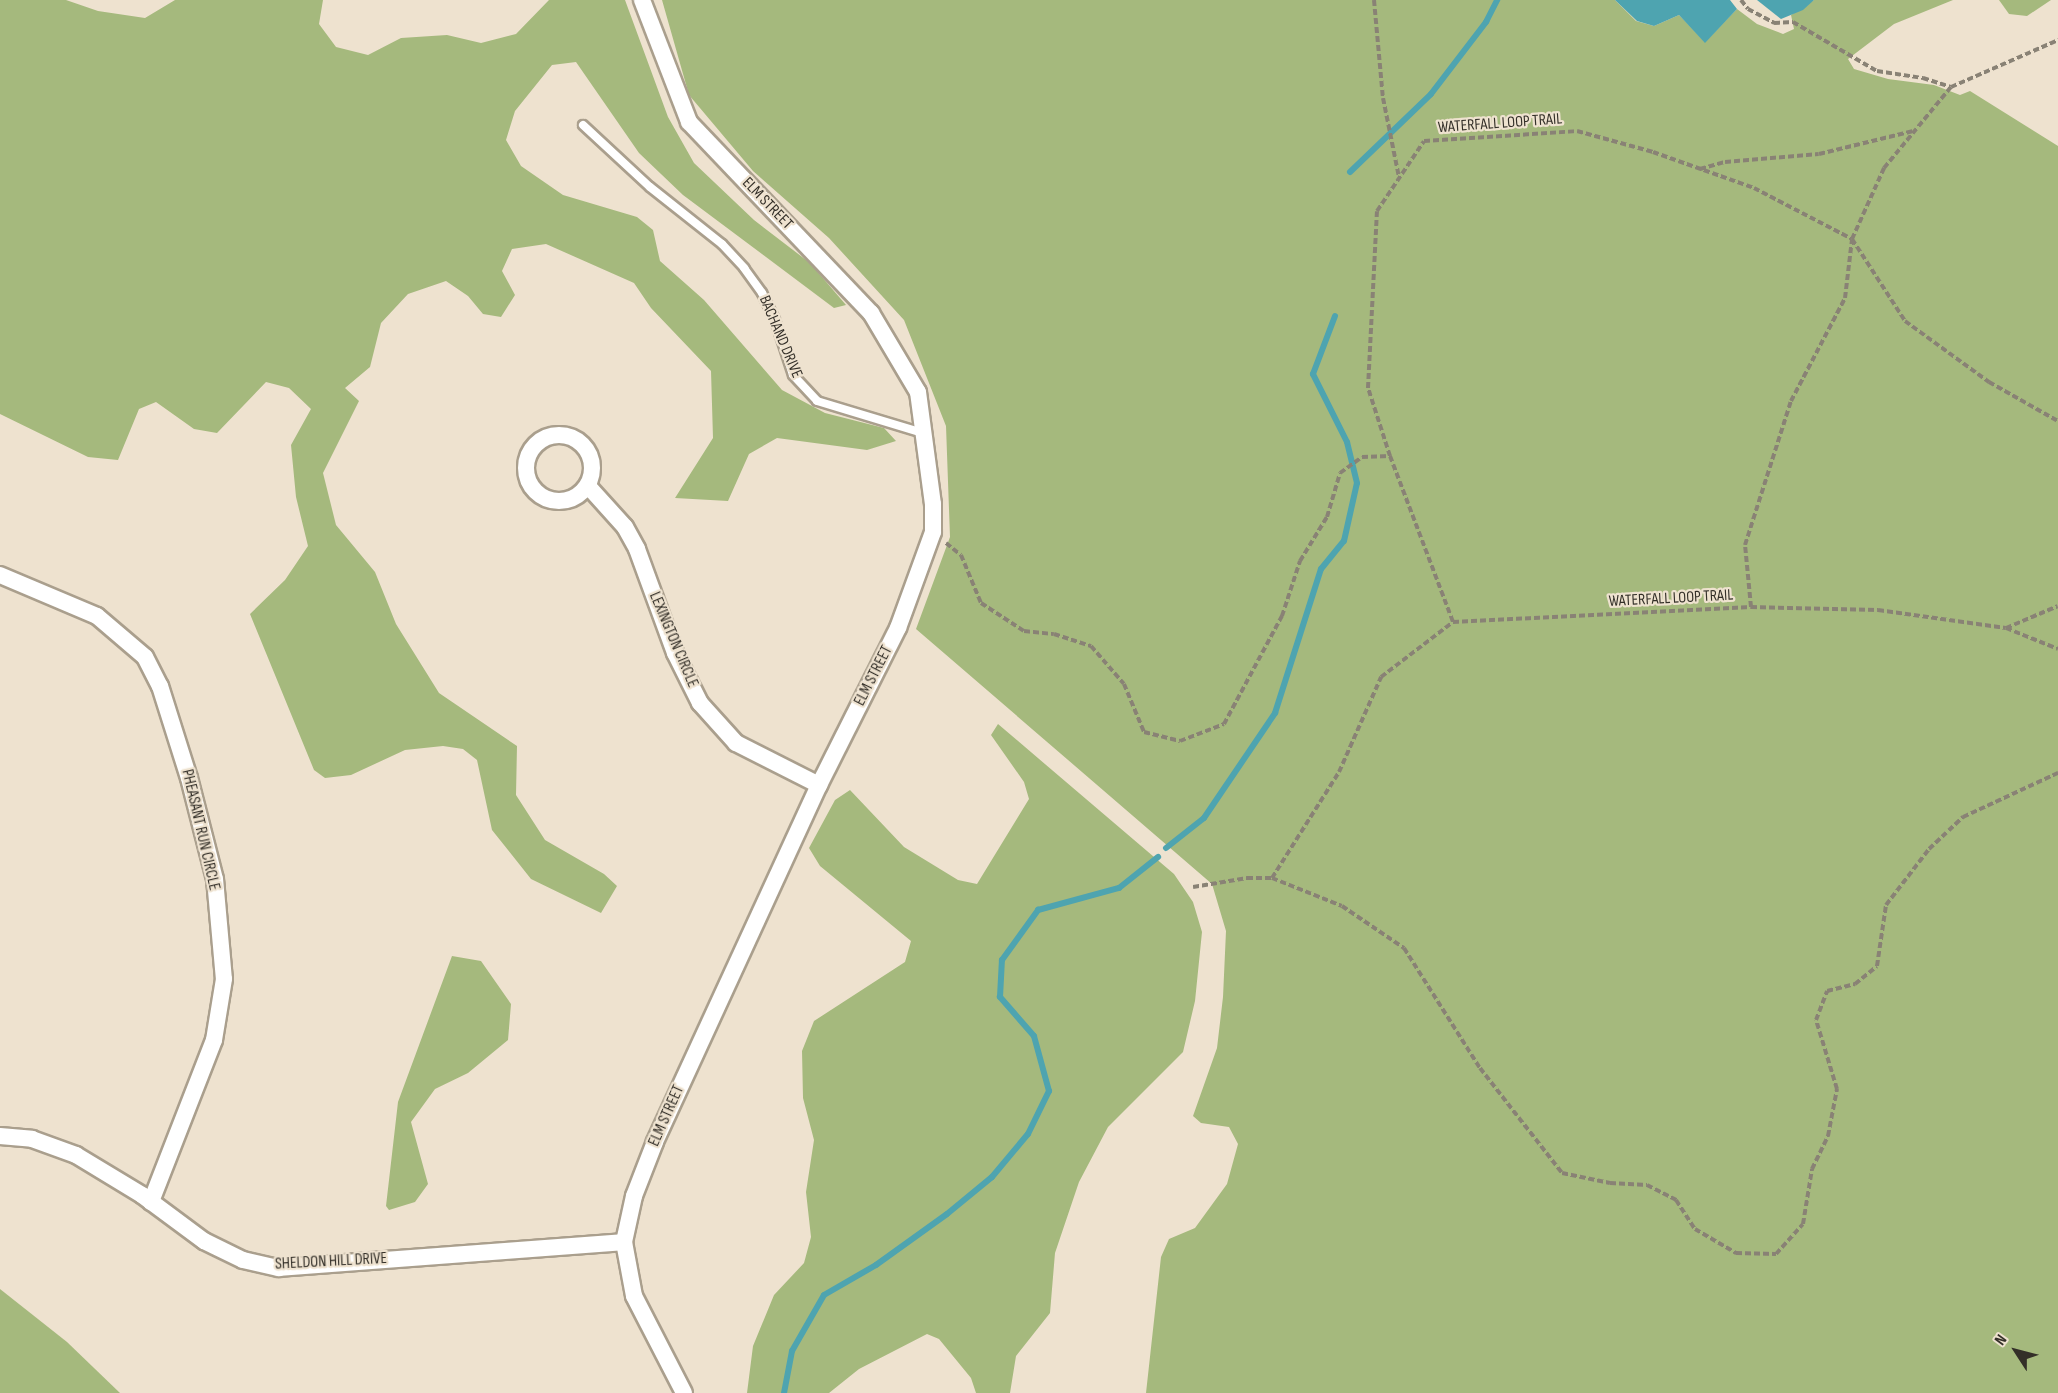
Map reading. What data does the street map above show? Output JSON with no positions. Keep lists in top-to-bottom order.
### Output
{
  "streets": {
    "street": [
      "ELM STREET",
      "LEXINGTON CIRCLE",
      "PHEASANT RUN CIRCLE",
      "SHELDON HILL DRIVE"
    ],
    "lane": ["BACHAND DRIVE"],
    "path": ["WATERFALL LOOP TRAIL"]
  },
  "crossings": [
    ["ELM STREET", "BACHAND DRIVE"],
    ["ELM STREET", "LEXINGTON CIRCLE"],
    ["ELM STREET", "SHELDON HILL DRIVE"],
    ["PHEASANT RUN CIRCLE", "SHELDON HILL DRIVE"]
  ],
  "north": "top left"
}
